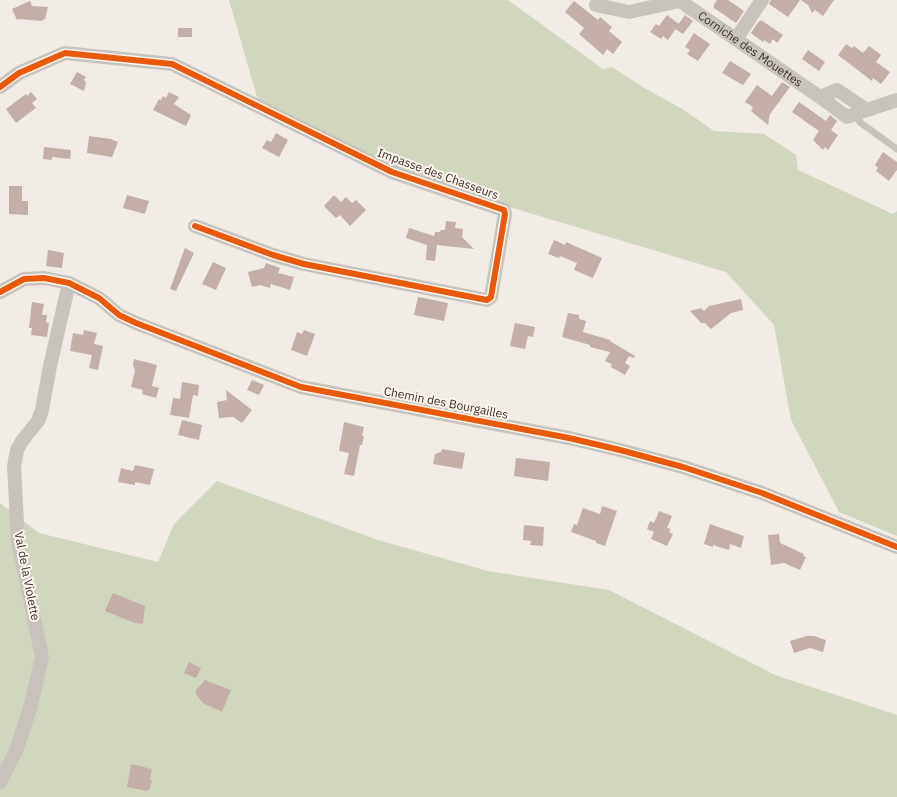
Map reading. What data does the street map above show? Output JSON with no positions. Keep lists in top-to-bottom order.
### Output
{
  "streets": {
    "street": [
      "Corniche des Mouettes",
      "Impasse des Chasseurs",
      "Chemin des Bourgailles",
      "Val de la Violette"
    ]
  },
  "crossings": [
    ["Chemin des Bourgailles", "Val de la Violette"]
  ]
}
